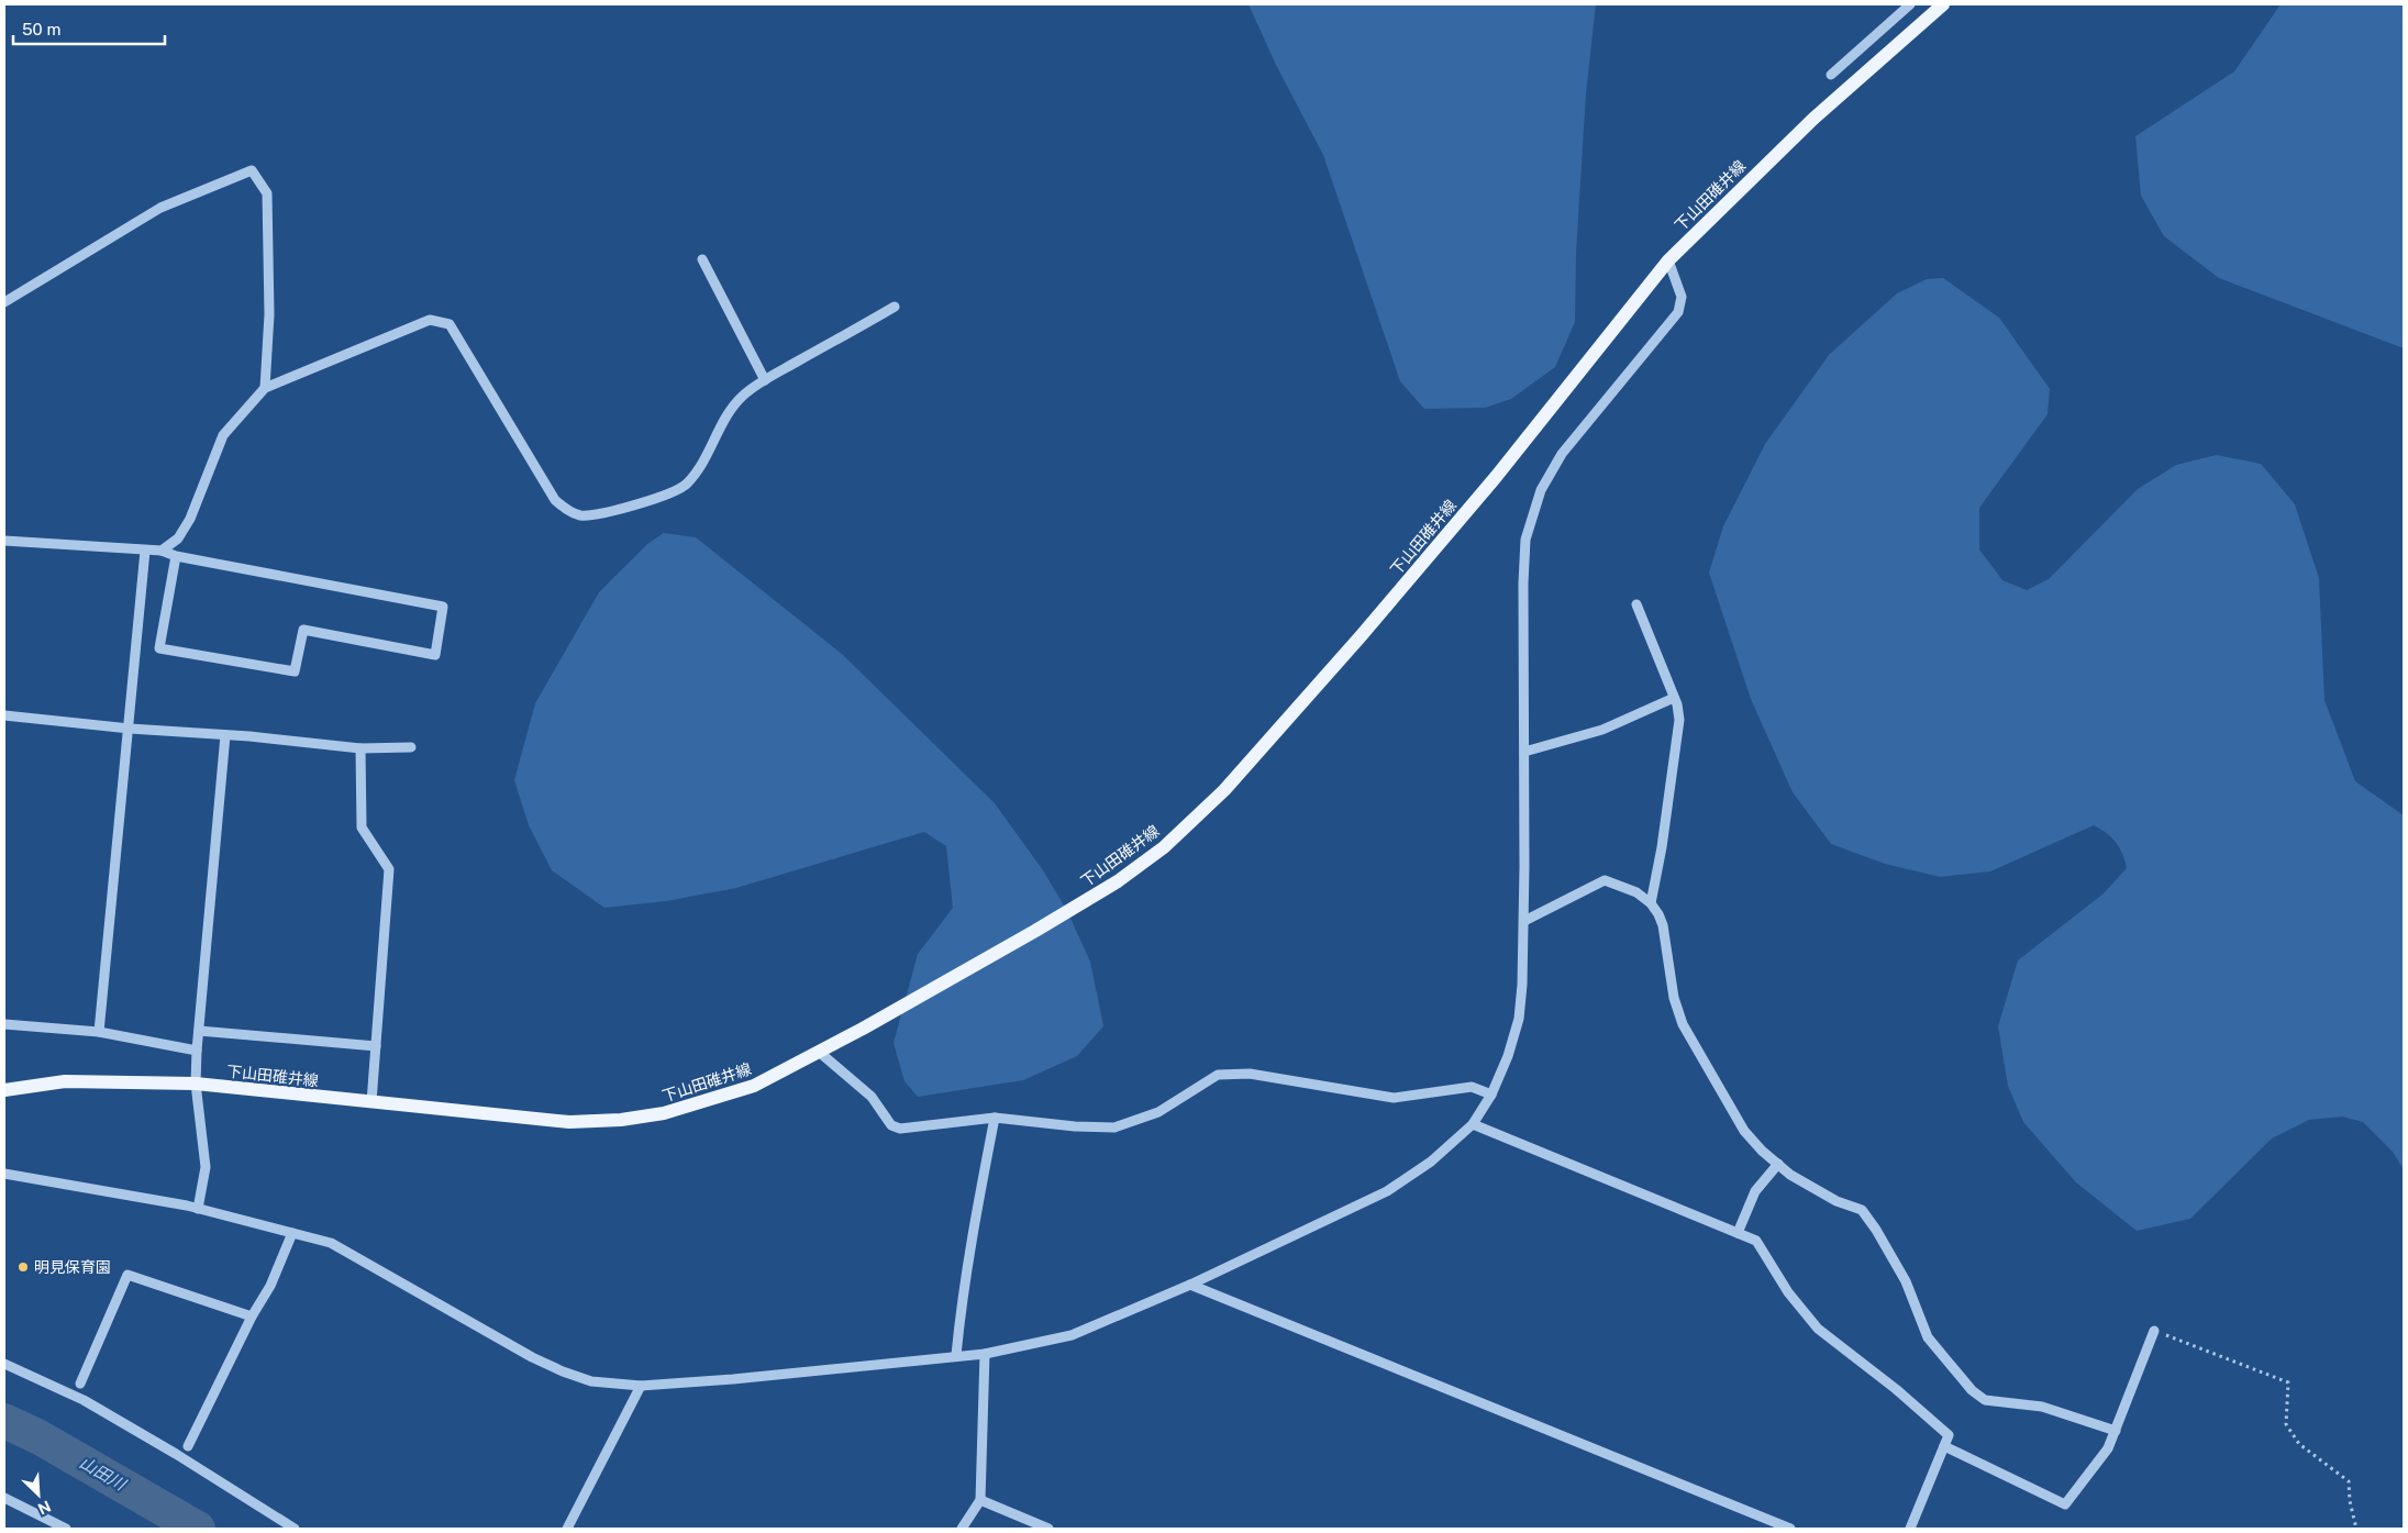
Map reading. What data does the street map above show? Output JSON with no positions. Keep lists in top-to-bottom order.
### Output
{
  "streets": {
    "main road": ["下山田碓井線"]
  },
  "water": ["山田川"],
  "places": ["明見保育園"],
  "scale_bar": "50 m",
  "north": "bottom right"
}
